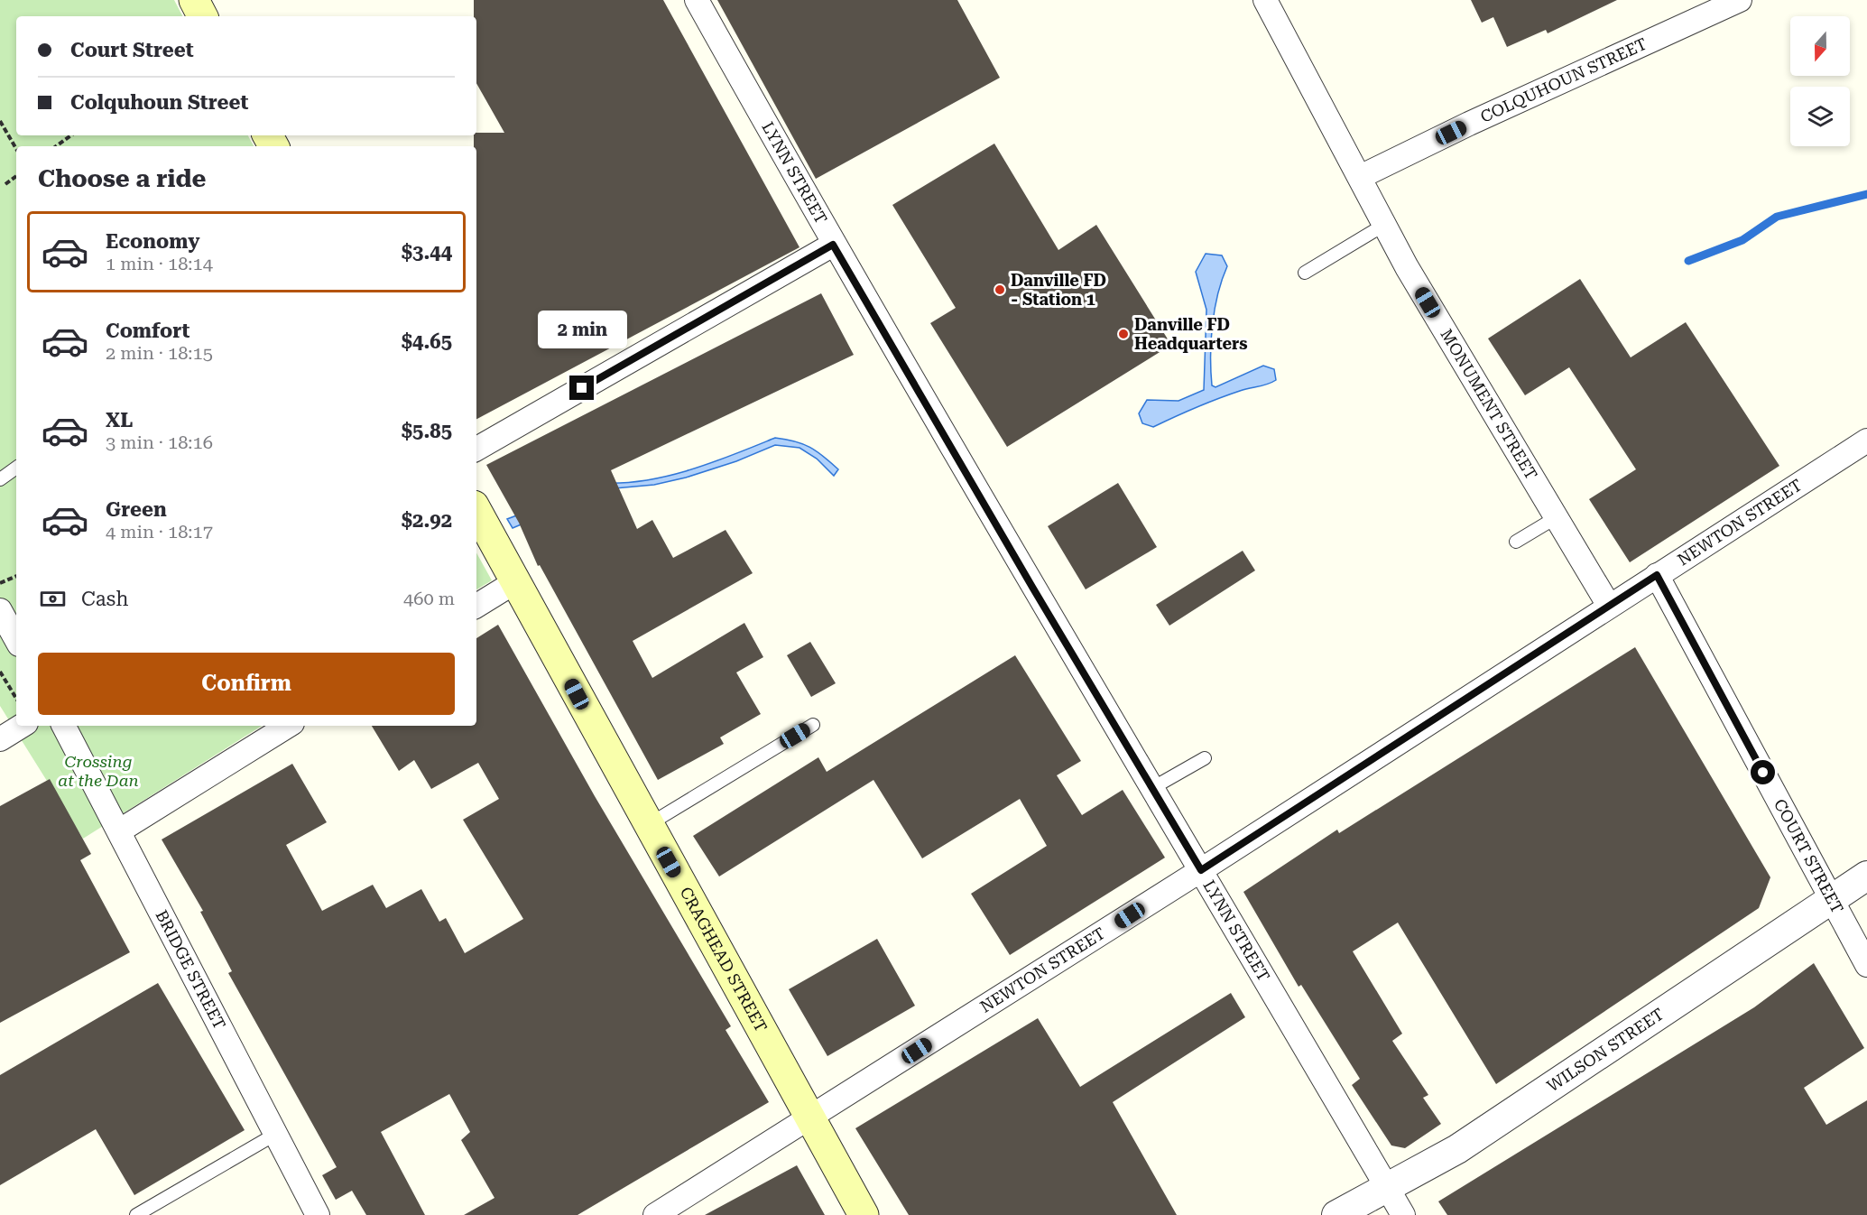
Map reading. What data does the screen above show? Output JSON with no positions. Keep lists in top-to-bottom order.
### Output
{
  "streets": {
    "main road": ["CRAGHEAD STREET"],
    "street": [
      "COLQUHOUN STREET",
      "LYNN STREET",
      "MONUMENT STREET",
      "NEWTON STREET",
      "COURT STREET",
      "BRIDGE STREET",
      "WILSON STREET"
    ]
  },
  "crossings": [
    ["COLQUHOUN STREET", "MONUMENT STREET"],
    ["LYNN STREET", "NEWTON STREET"],
    ["LYNN STREET", "WILSON STREET"],
    ["MONUMENT STREET", "NEWTON STREET"],
    ["NEWTON STREET", "COURT STREET"],
    ["NEWTON STREET", "CRAGHEAD STREET"],
    ["COURT STREET", "WILSON STREET"]
  ],
  "parks": ["Crossing at the Dan"],
  "places": ["Danville FD - Station 1", "Danville FD Headquarters"],
  "north": "bottom",
  "page": {
    "banner": ["Court Street", "Colquhoun Street"],
    "heading": "Choose a ride",
    "list": [
      {
        "name": "Economy",
        "note": "1 min · 18:14",
        "value": "$3.44"
      },
      {
        "name": "Comfort",
        "note": "2 min · 18:15",
        "value": "$4.65"
      },
      {
        "name": "XL",
        "note": "3 min · 18:16",
        "value": "$5.85"
      },
      {
        "name": "Green",
        "note": "4 min · 18:17",
        "value": "$2.92"
      }
    ],
    "bubble": "2 min",
    "pay": ["Cash", "460 m"],
    "buttons": "Confirm"
  }
}
